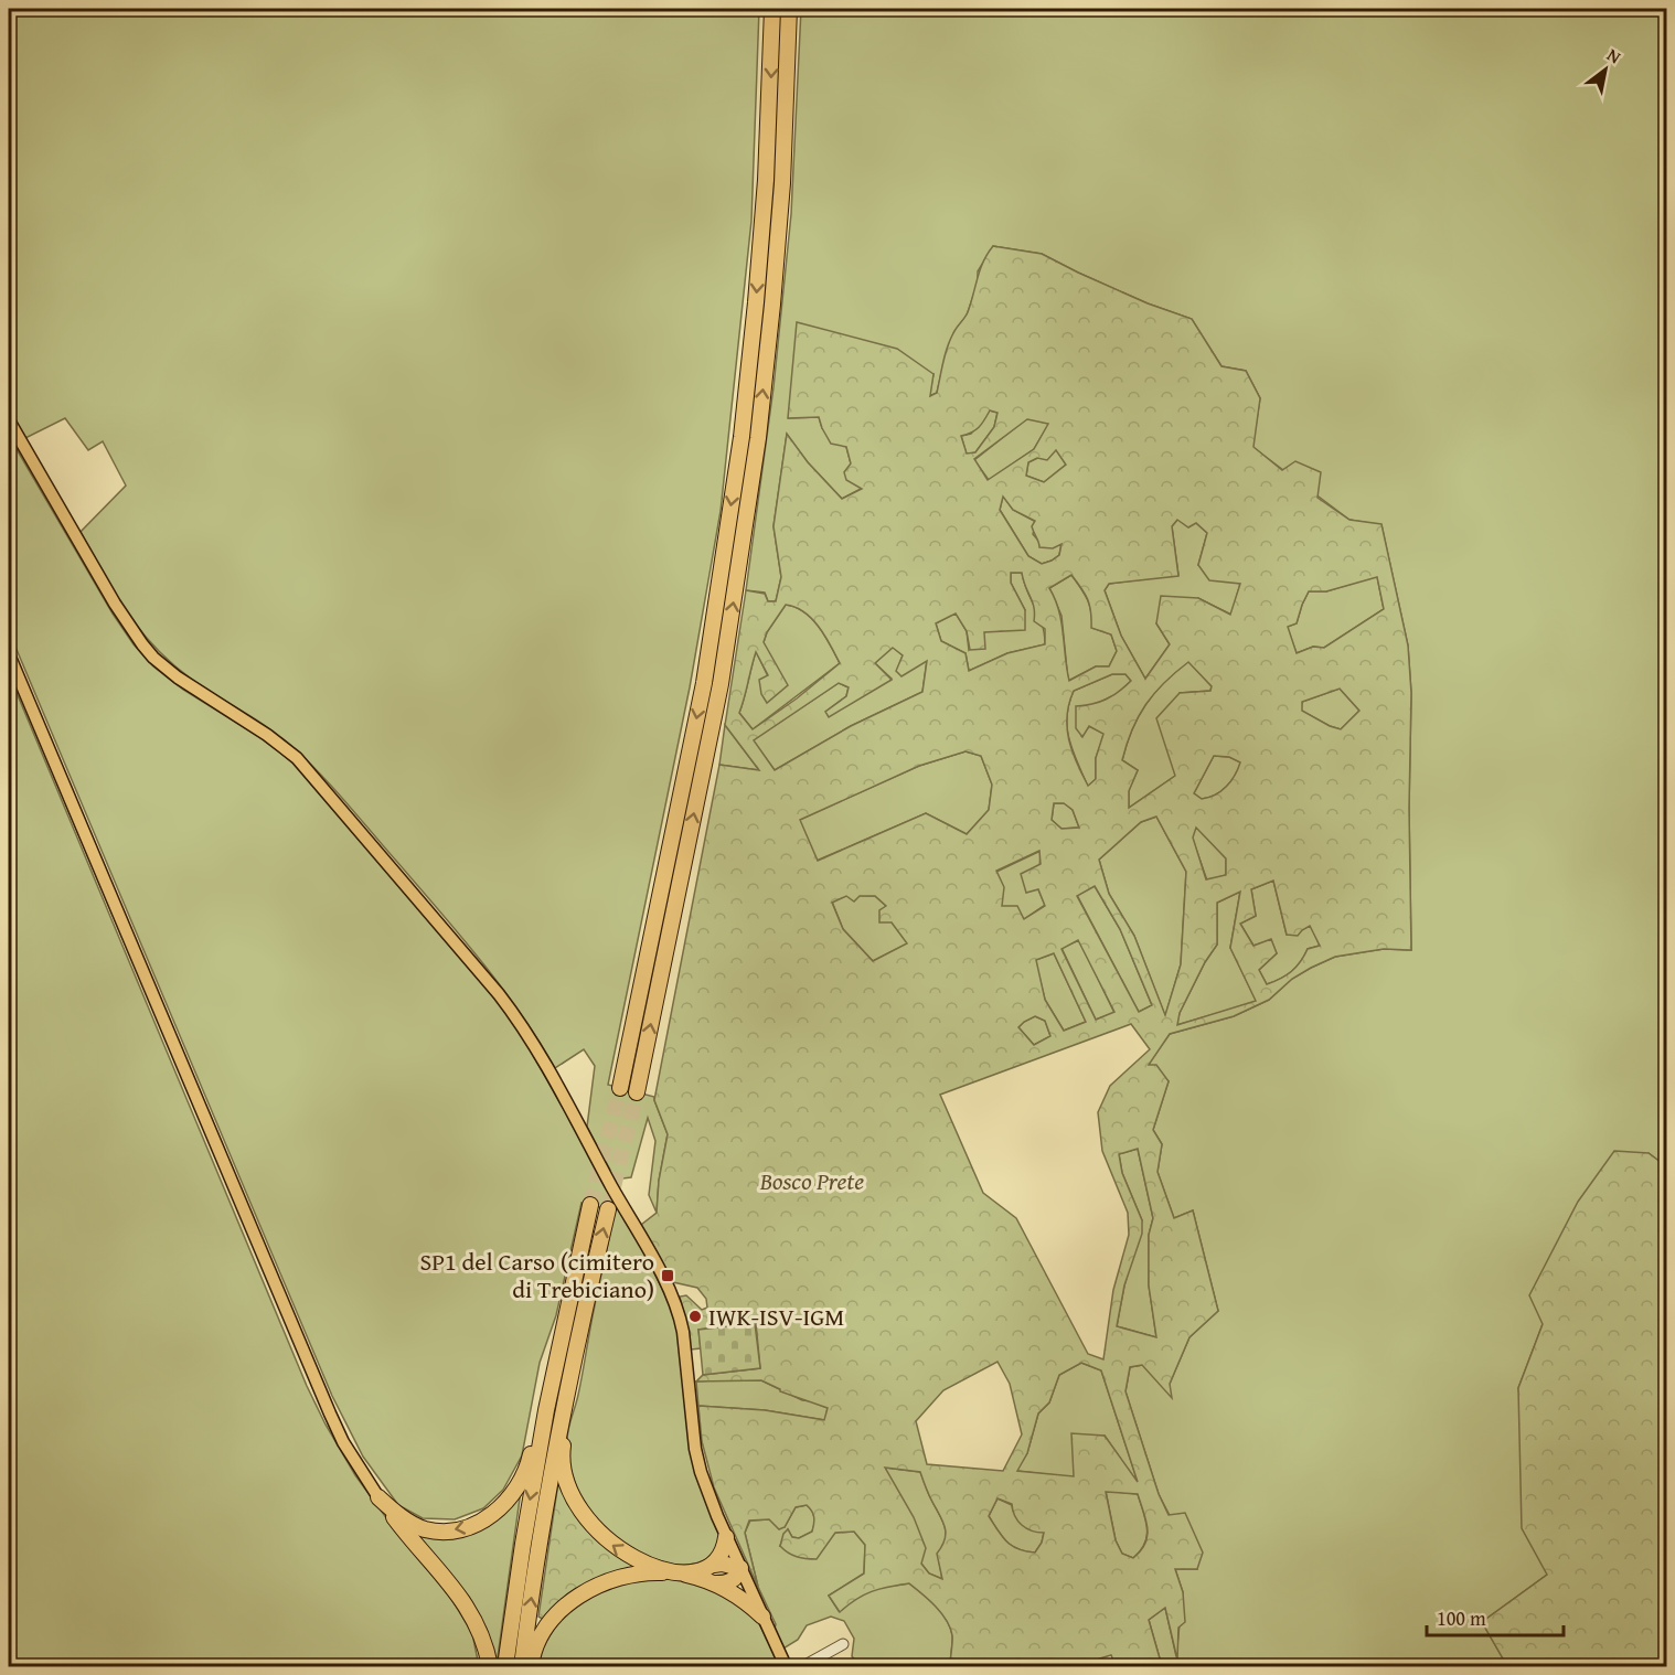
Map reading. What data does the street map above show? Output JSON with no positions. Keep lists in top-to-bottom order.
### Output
{
  "parks": ["Bosco Prete"],
  "places": {
    "transit": ["SP1 del Carso (cimitero di Trebiciano)"],
    "other": ["IWK-ISV-IGM"]
  },
  "scale_bar": "100 m",
  "north": "top right"
}
